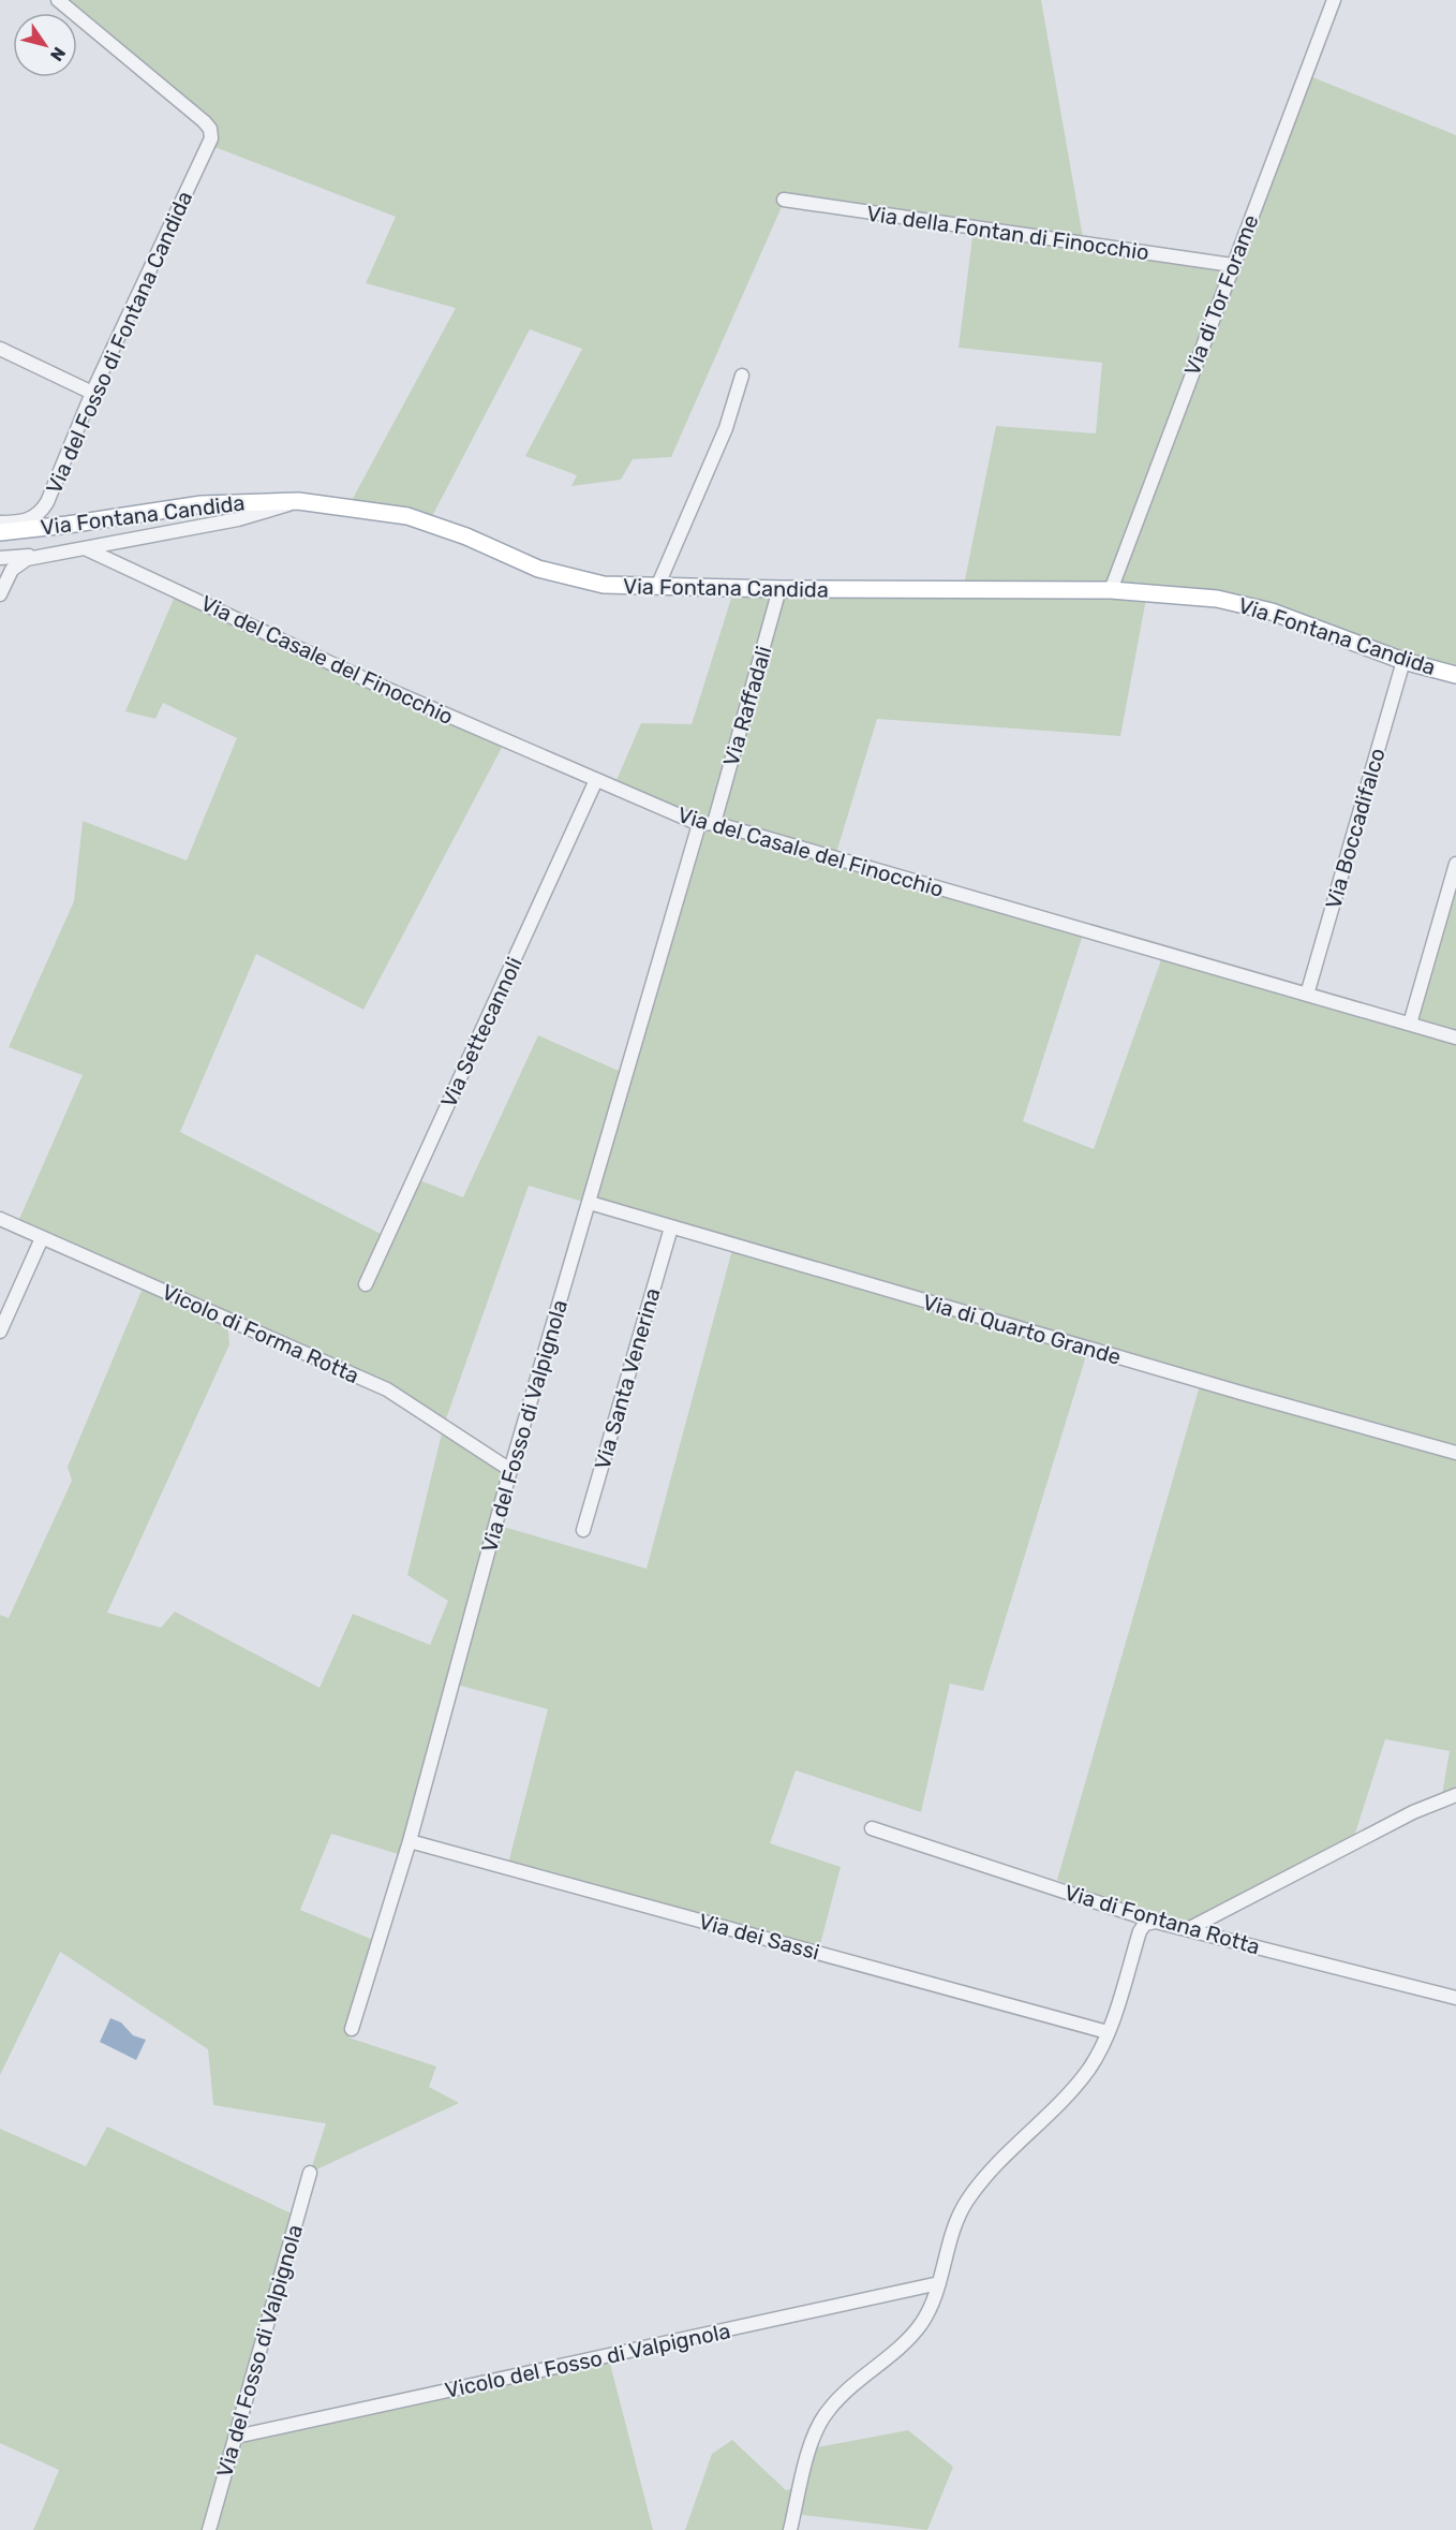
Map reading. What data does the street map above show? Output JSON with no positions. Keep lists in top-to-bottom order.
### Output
{
  "streets": {
    "main road": ["Via Fontana Candida"],
    "street": [
      "Via della Fontan di Finocchio",
      "Via di Tor Forame",
      "Via del Fosso di Fontana Candida",
      "Via del Casale del Finocchio",
      "Via Raffadali",
      "Via Boccadifalco",
      "Via Settecannoli",
      "Via di Quarto Grande",
      "Vicolo di Forma Rotta",
      "Via Santa Venerina",
      "Via del Fosso di Valpignola",
      "Via di Fontana Rotta",
      "Via dei Sassi",
      "Vicolo del Fosso di Valpignola"
    ]
  },
  "crossings": [
    ["Via della Fontan di Finocchio", "Via di Tor Forame"],
    ["Via di Tor Forame", "Via Fontana Candida"],
    ["Via Fontana Candida", "Via Raffadali"],
    ["Via Fontana Candida", "Via Boccadifalco"],
    ["Via del Casale del Finocchio", "Via Raffadali"],
    ["Via del Casale del Finocchio", "Via Boccadifalco"],
    ["Via del Casale del Finocchio", "Via Settecannoli"],
    ["Via del Casale del Finocchio", "Via del Fosso di Valpignola"],
    ["Via di Quarto Grande", "Via Santa Venerina"],
    ["Via di Quarto Grande", "Via del Fosso di Valpignola"],
    ["Vicolo di Forma Rotta", "Via del Fosso di Valpignola"],
    ["Via del Fosso di Valpignola", "Via dei Sassi"],
    ["Via del Fosso di Valpignola", "Vicolo del Fosso di Valpignola"]
  ],
  "north": "bottom right"
}
